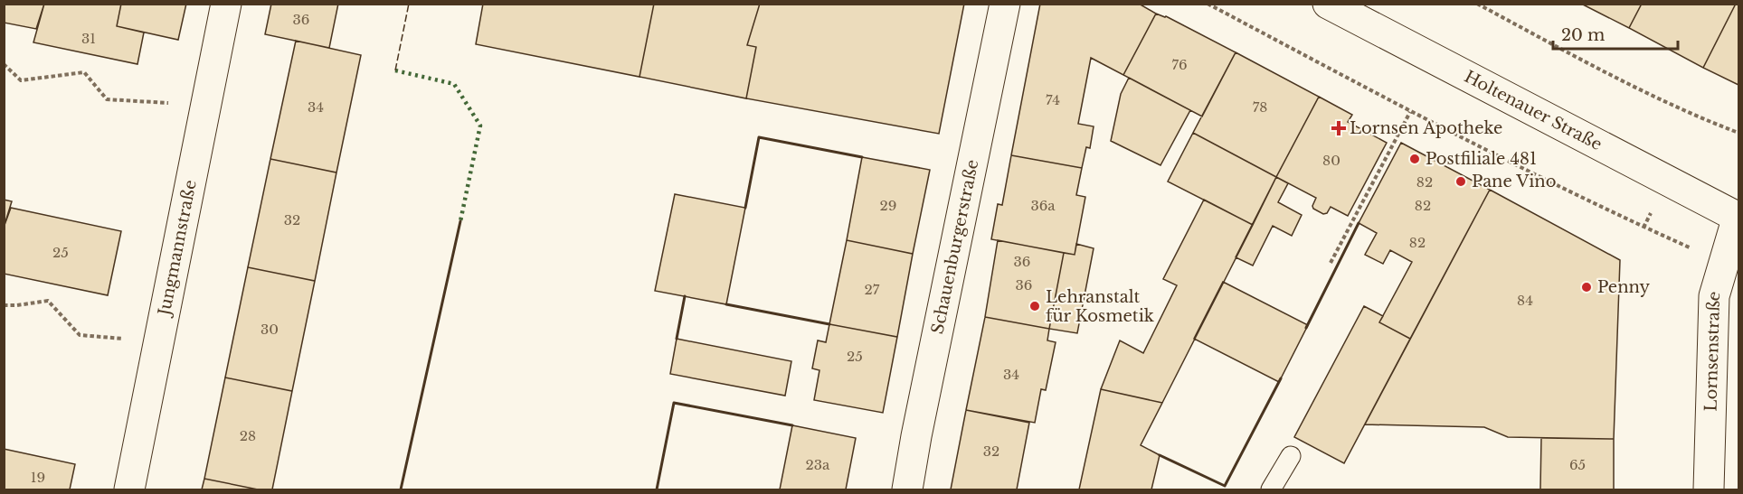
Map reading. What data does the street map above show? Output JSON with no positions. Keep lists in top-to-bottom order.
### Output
{
  "streets": {
    "street": [
      "Holtenauer Straße",
      "Jungmannstraße",
      "Schauenburgerstraße",
      "Lornsenstraße"
    ]
  },
  "crossings": [
    ["Holtenauer Straße", "Lornsenstraße"]
  ],
  "places": {
    "health": ["Lornsen Apotheke"],
    "other": [
      "Postfiliale 481",
      "Pane Vino",
      "Penny",
      "Lehranstalt für Kosmetik"
    ]
  },
  "house_numbers": [
    "36",
    "31",
    "76",
    "74",
    "34",
    "78",
    "80",
    "82",
    "29",
    "36a",
    "82",
    "32",
    "82",
    "25",
    "36",
    "36",
    "27",
    "84",
    "30",
    "25",
    "34",
    "28",
    "32",
    "23a",
    "65",
    "19"
  ],
  "scale_bar": "20 m"
}
